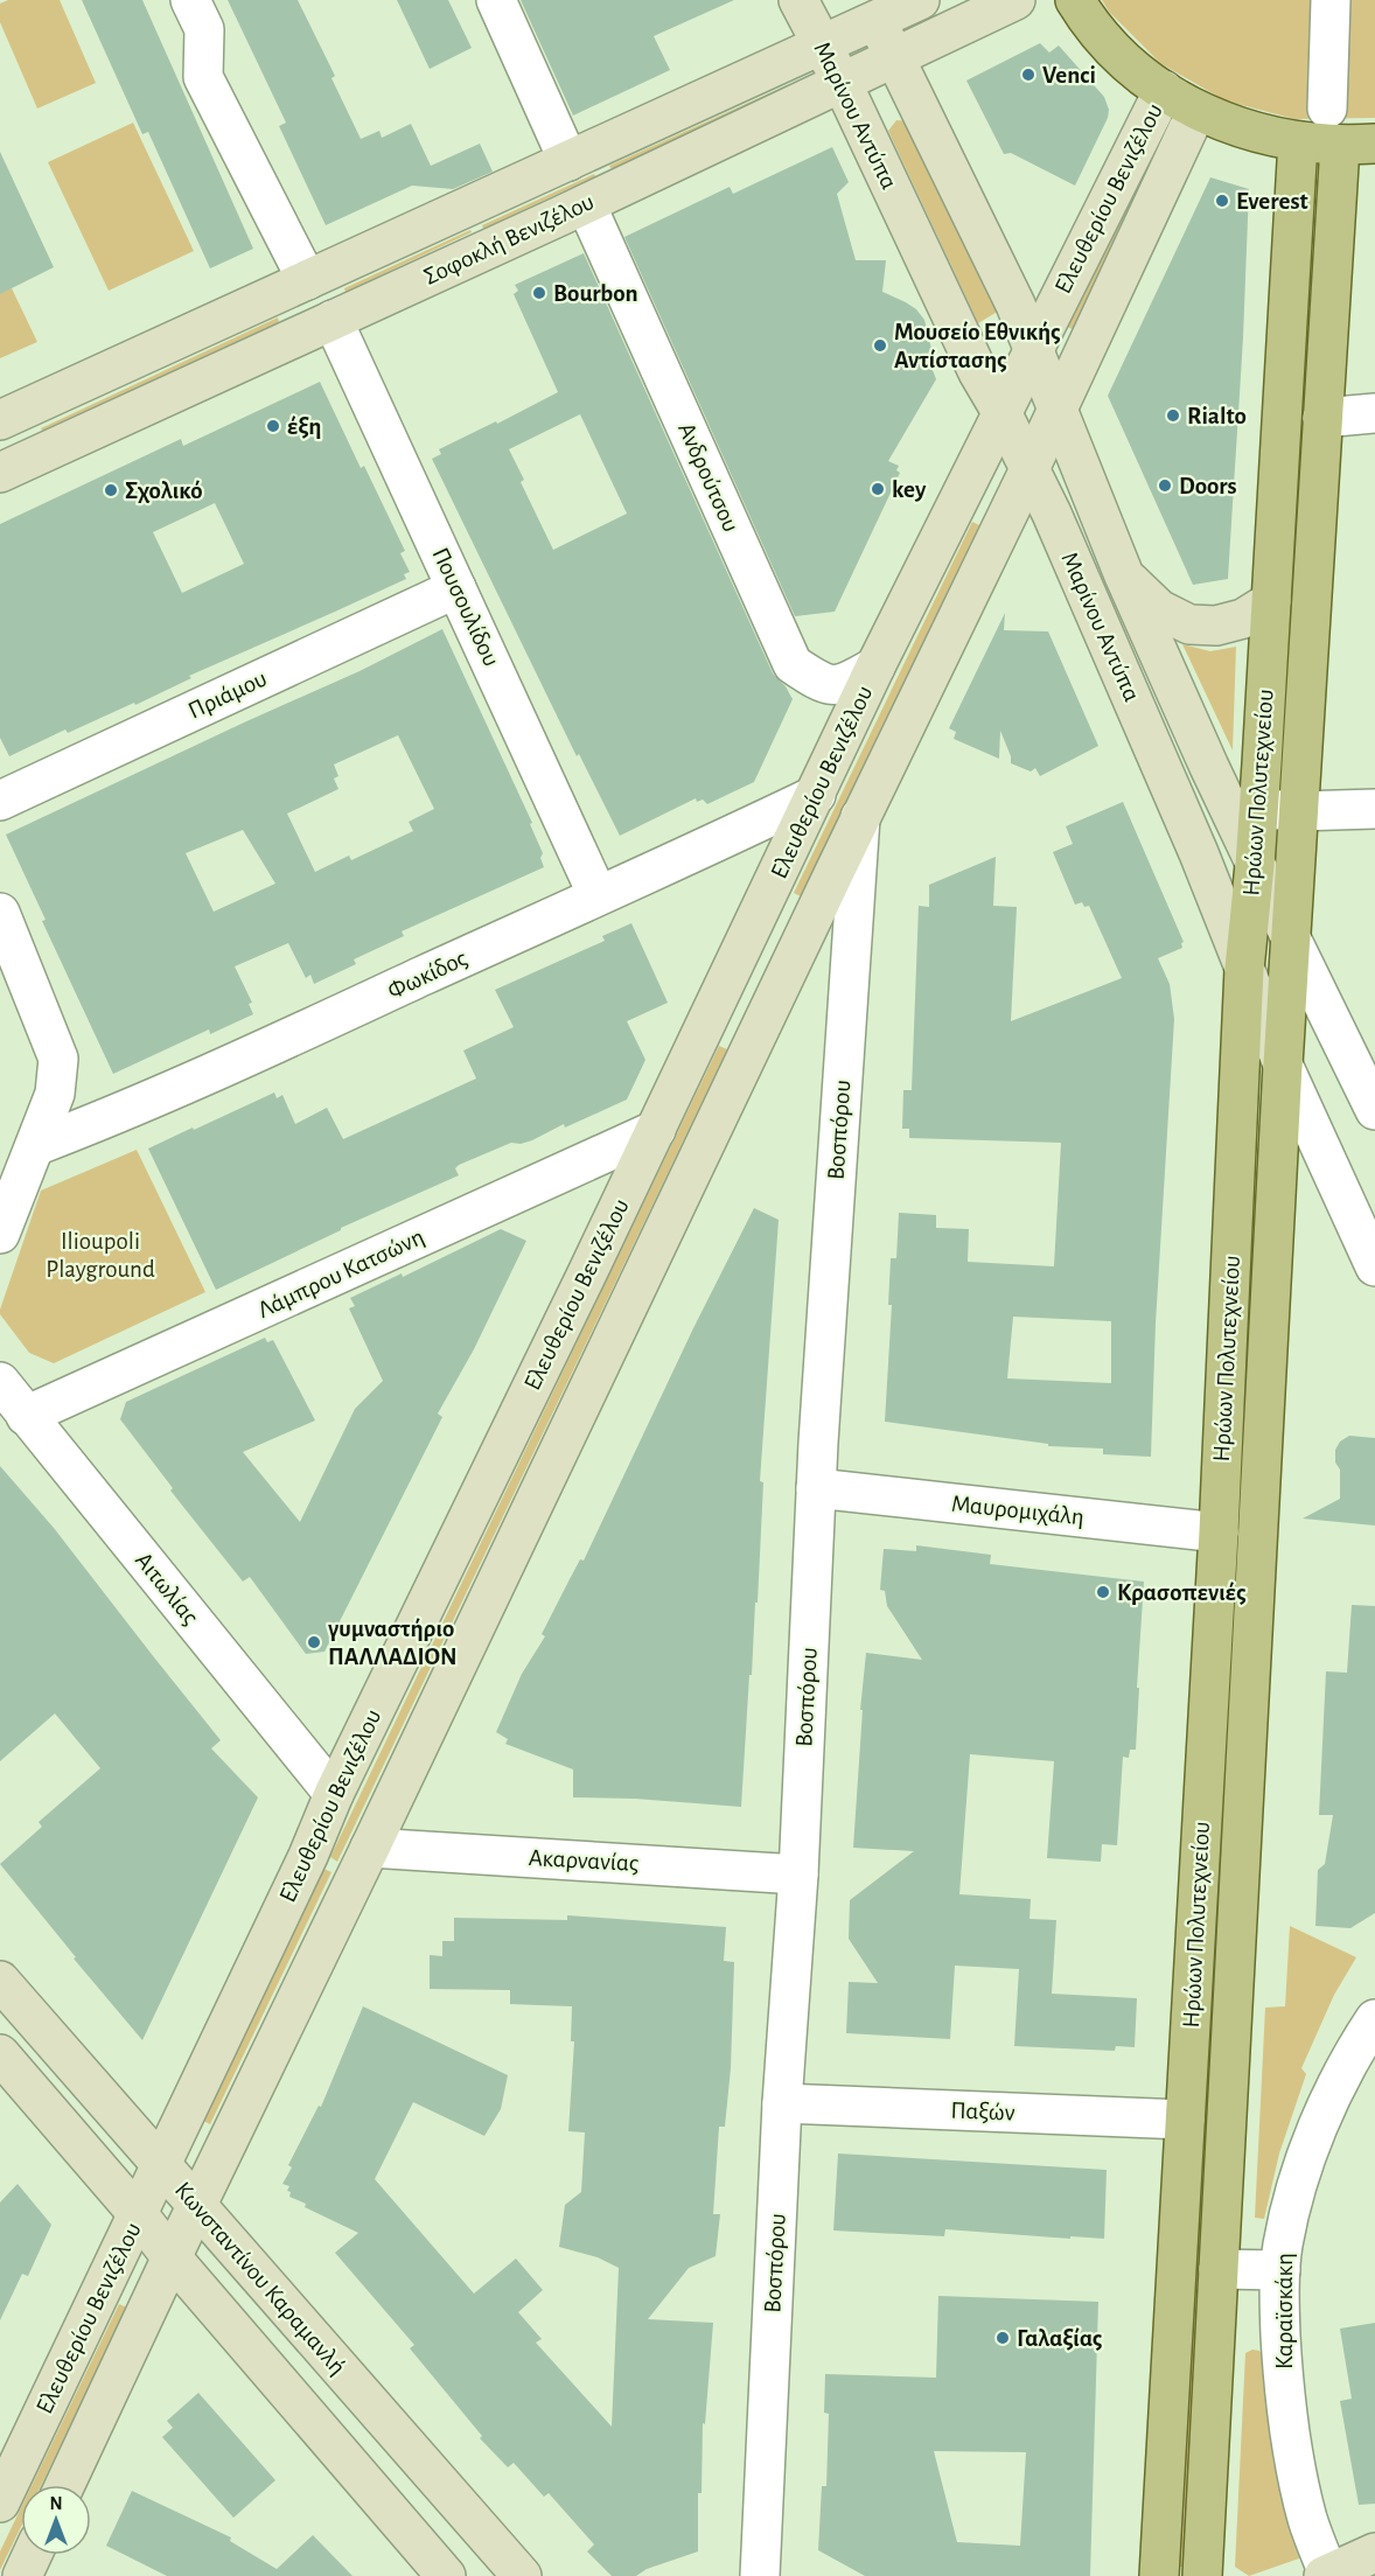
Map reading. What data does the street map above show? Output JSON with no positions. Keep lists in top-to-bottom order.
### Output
{
  "streets": {
    "main road": [
      "Μαρίνου Αντύπα",
      "Ελευθερίου Βενιζέλου",
      "Σοφοκλή Βενιζέλου",
      "Ηρώων Πολυτεχνείου",
      "Κωνσταντίνου Καραμανλή"
    ],
    "street": [
      "Ανδρούτσου",
      "Πουσουλίδου",
      "Πριάμου",
      "Φωκίδος",
      "Βοσπόρου",
      "Λάμπρου Κατσώνη",
      "Μαυρομιχάλη",
      "Αιτωλίας",
      "Ακαρνανίας",
      "Παξών",
      "Καραϊσκάκη"
    ]
  },
  "crossings": [
    ["Μαρίνου Αντύπα", "Ελευθερίου Βενιζέλου"],
    ["Μαρίνου Αντύπα", "Σοφοκλή Βενιζέλου"],
    ["Μαρίνου Αντύπα", "Ηρώων Πολυτεχνείου"],
    ["Ελευθερίου Βενιζέλου", "Ανδρούτσου"],
    ["Ελευθερίου Βενιζέλου", "Φωκίδος"],
    ["Ελευθερίου Βενιζέλου", "Βοσπόρου"],
    ["Ελευθερίου Βενιζέλου", "Λάμπρου Κατσώνη"],
    ["Ελευθερίου Βενιζέλου", "Αιτωλίας"],
    ["Ελευθερίου Βενιζέλου", "Ακαρνανίας"],
    ["Ελευθερίου Βενιζέλου", "Κωνσταντίνου Καραμανλή"],
    ["Σοφοκλή Βενιζέλου", "Ανδρούτσου"],
    ["Σοφοκλή Βενιζέλου", "Πουσουλίδου"],
    ["Πουσουλίδου", "Πριάμου"],
    ["Πουσουλίδου", "Φωκίδος"],
    ["Ηρώων Πολυτεχνείου", "Μαυρομιχάλη"],
    ["Ηρώων Πολυτεχνείου", "Παξών"],
    ["Βοσπόρου", "Μαυρομιχάλη"],
    ["Βοσπόρου", "Ακαρνανίας"],
    ["Βοσπόρου", "Παξών"],
    ["Λάμπρου Κατσώνη", "Αιτωλίας"]
  ],
  "parks": ["Ilioupoli Playground"],
  "places": [
    "Venci",
    "Everest",
    "Bourbon",
    "Μουσείο Εθνικής Αντίστασης",
    "Rialto",
    "έξη",
    "Doors",
    "key",
    "Σχολικό",
    "Κρασοπενιές",
    "γυμναστήριο ΠΑΛΛΑΔΙΟΝ",
    "Γαλαξίας"
  ],
  "north": "top"
}
